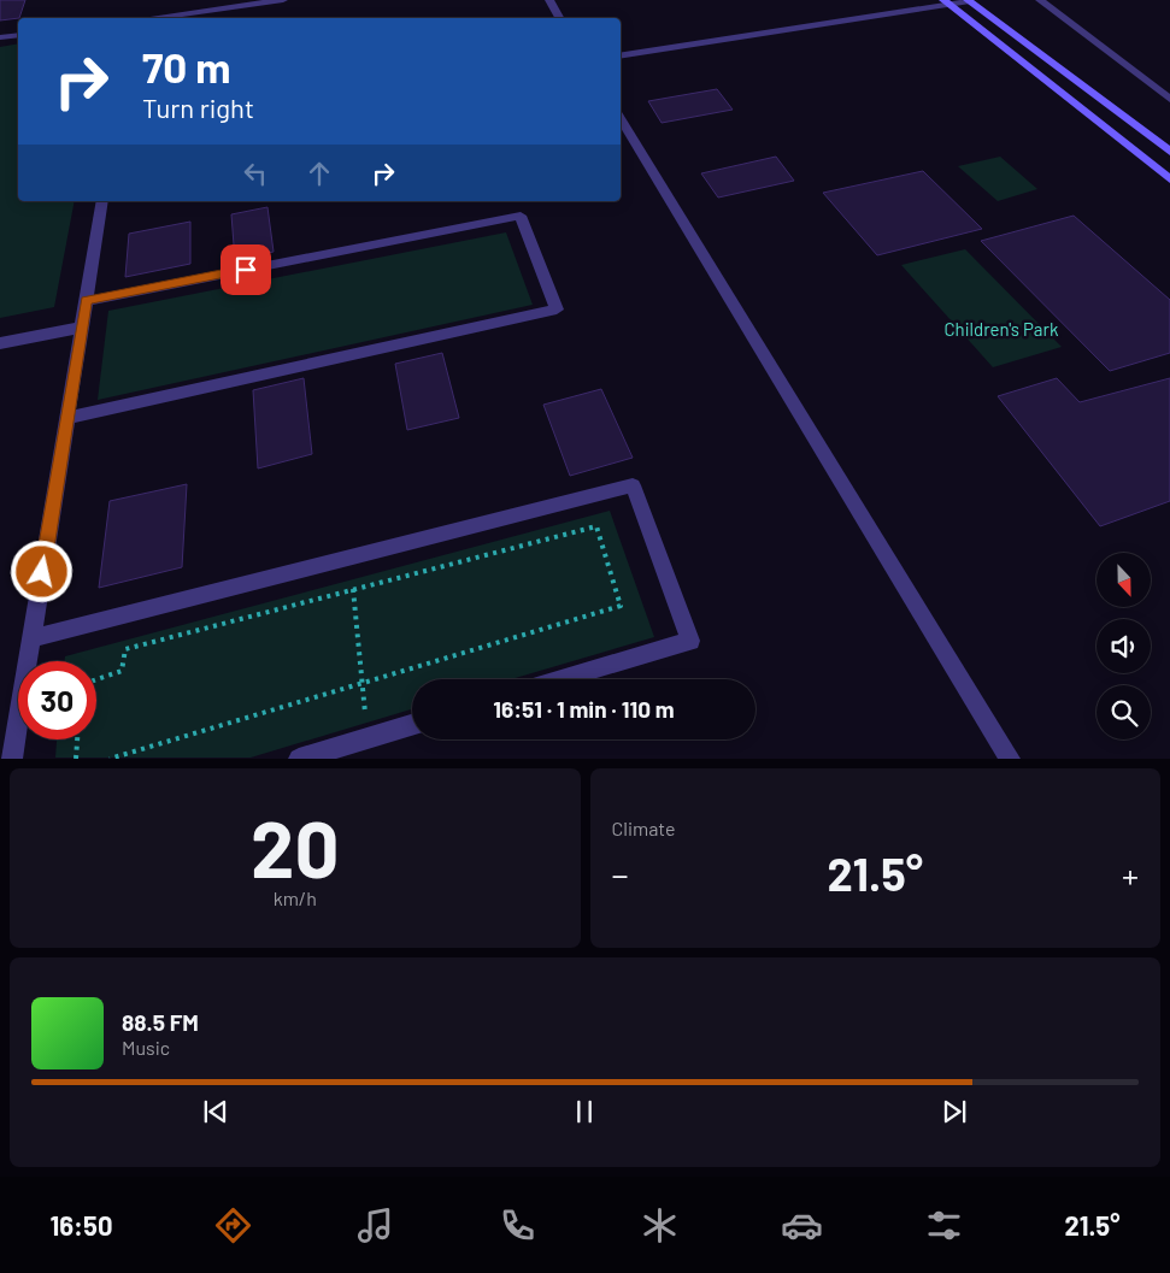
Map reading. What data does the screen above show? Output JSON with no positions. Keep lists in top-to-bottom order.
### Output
{
  "parks": ["Children's Park"],
  "north": "bottom",
  "page": {
    "turn": ["70 m", "Turn right"],
    "limit": "30",
    "trip": "16:51 · 1 min · 110 m",
    "tile": [
      ["20", "km/h"],
      "Climate"
    ],
    "heat": ["−", "21.5°", "+"],
    "song": ["88.5 FM", "Music"],
    "tabs": ["16:50", "21.5°"]
  }
}
